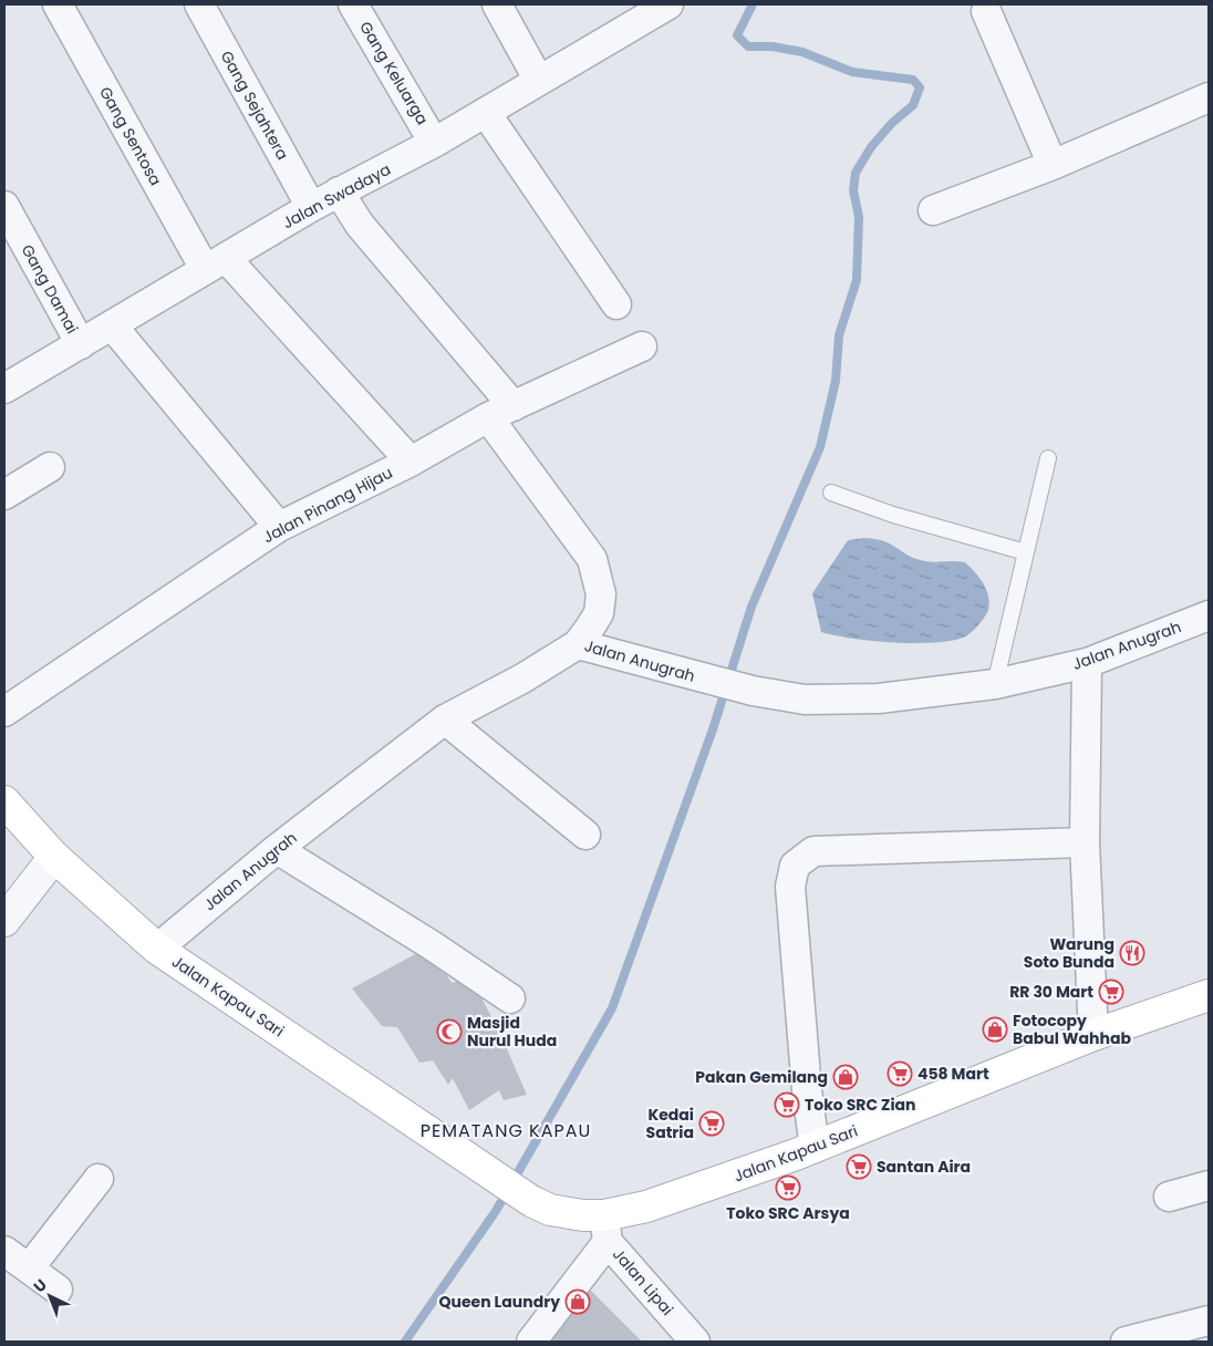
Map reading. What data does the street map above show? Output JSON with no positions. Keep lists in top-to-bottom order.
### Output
{
  "streets": {
    "main road": ["Jalan Kapau Sari"],
    "street": [
      "Gang Keluarga",
      "Gang Sejahtera",
      "Gang Sentosa",
      "Jalan Swadaya",
      "Gang Damai",
      "Jalan Pinang Hijau",
      "Jalan Anugrah",
      "Jalan Lipai"
    ]
  },
  "crossings": [
    ["Gang Keluarga", "Jalan Swadaya"],
    ["Gang Sejahtera", "Jalan Swadaya"],
    ["Gang Sentosa", "Jalan Swadaya"],
    ["Gang Sentosa", "Jalan Pinang Hijau"],
    ["Jalan Swadaya", "Gang Damai"],
    ["Jalan Anugrah", "Jalan Kapau Sari"],
    ["Jalan Kapau Sari", "Jalan Lipai"]
  ],
  "districts": ["PEMATANG KAPAU"],
  "places": {
    "restaurant": ["Warung Soto Bunda"],
    "supermarket": [
      "RR 30 Mart",
      "458 Mart",
      "Toko SRC Zian",
      "Kedai Satria",
      "Santan Aira",
      "Toko SRC Arsya"
    ],
    "shop": ["Fotocopy Babul Wahhab", "Pakan Gemilang", "Queen Laundry"],
    "mosque": ["Masjid Nurul Huda"]
  },
  "north": "top left"
}
